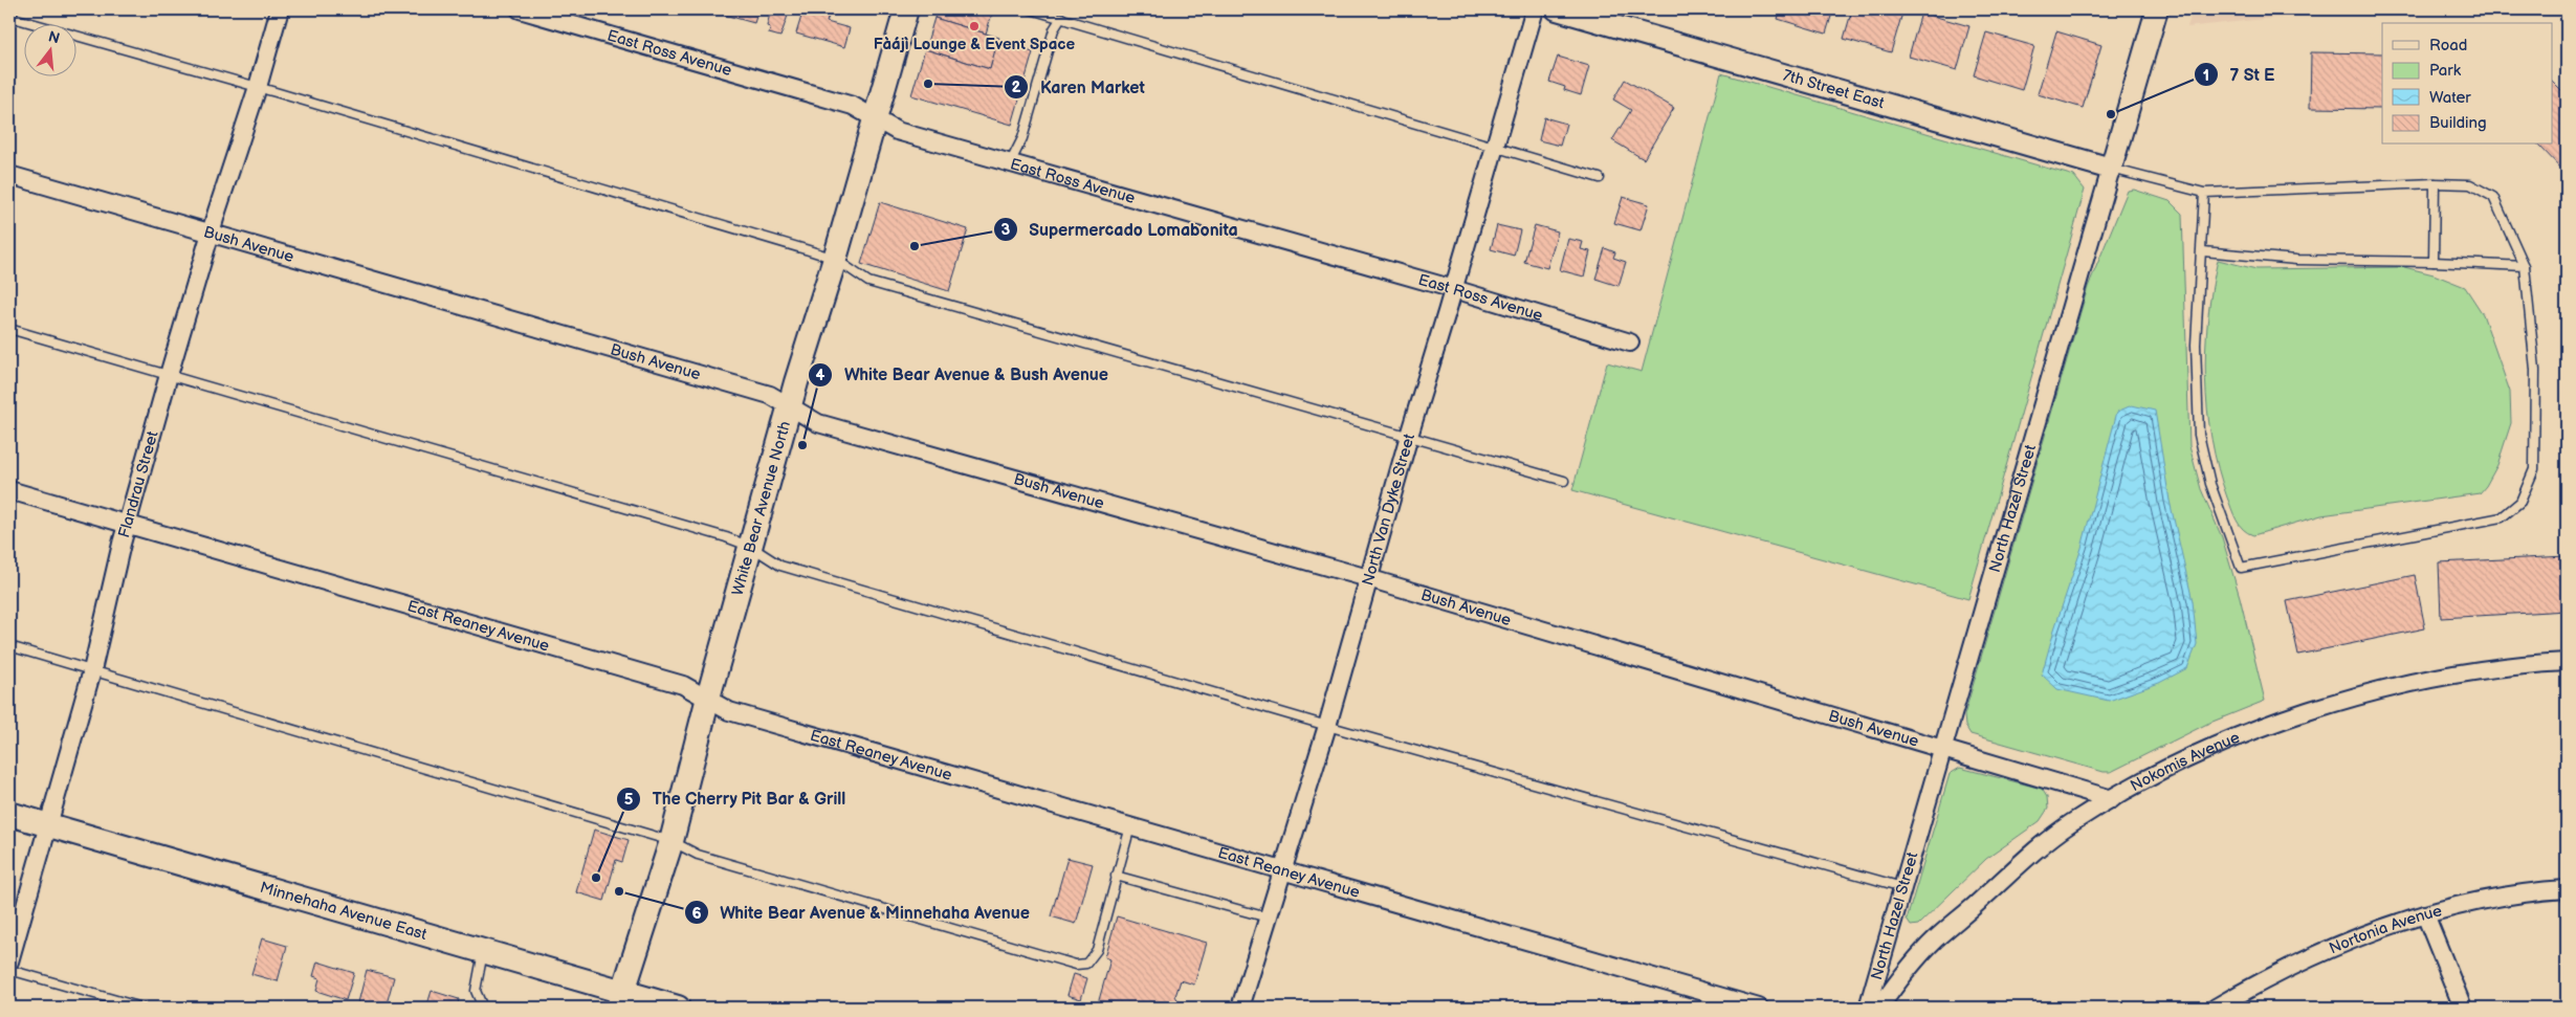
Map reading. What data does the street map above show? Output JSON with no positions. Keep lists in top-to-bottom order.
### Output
{
  "streets": {
    "main road": ["White Bear Avenue North", "Minnehaha Avenue East"],
    "street": [
      "East Ross Avenue",
      "7th Street East",
      "Bush Avenue",
      "Flandrau Street",
      "North Van Dyke Street",
      "North Hazel Street",
      "East Reaney Avenue",
      "Nokomis Avenue",
      "Nortonia Avenue"
    ]
  },
  "crossings": [
    ["East Ross Avenue", "White Bear Avenue North"],
    ["East Ross Avenue", "North Van Dyke Street"],
    ["7th Street East", "North Hazel Street"],
    ["Bush Avenue", "Flandrau Street"],
    ["Bush Avenue", "White Bear Avenue North"],
    ["Bush Avenue", "North Van Dyke Street"],
    ["Bush Avenue", "North Hazel Street"],
    ["Bush Avenue", "Nokomis Avenue"],
    ["Flandrau Street", "East Reaney Avenue"],
    ["Flandrau Street", "Minnehaha Avenue East"],
    ["White Bear Avenue North", "East Reaney Avenue"],
    ["White Bear Avenue North", "Minnehaha Avenue East"],
    ["North Van Dyke Street", "East Reaney Avenue"]
  ],
  "places": [
    "Fàájì Lounge & Event Space",
    "Karen Market",
    "7 St E",
    "Supermercado Lomabonita",
    "White Bear Avenue & Bush Avenue",
    "The Cherry Pit Bar & Grill",
    "White Bear Avenue & Minnehaha Avenue"
  ],
  "legend": [
    "Road",
    "Park",
    "Water",
    "Building"
  ],
  "north": "top"
}
